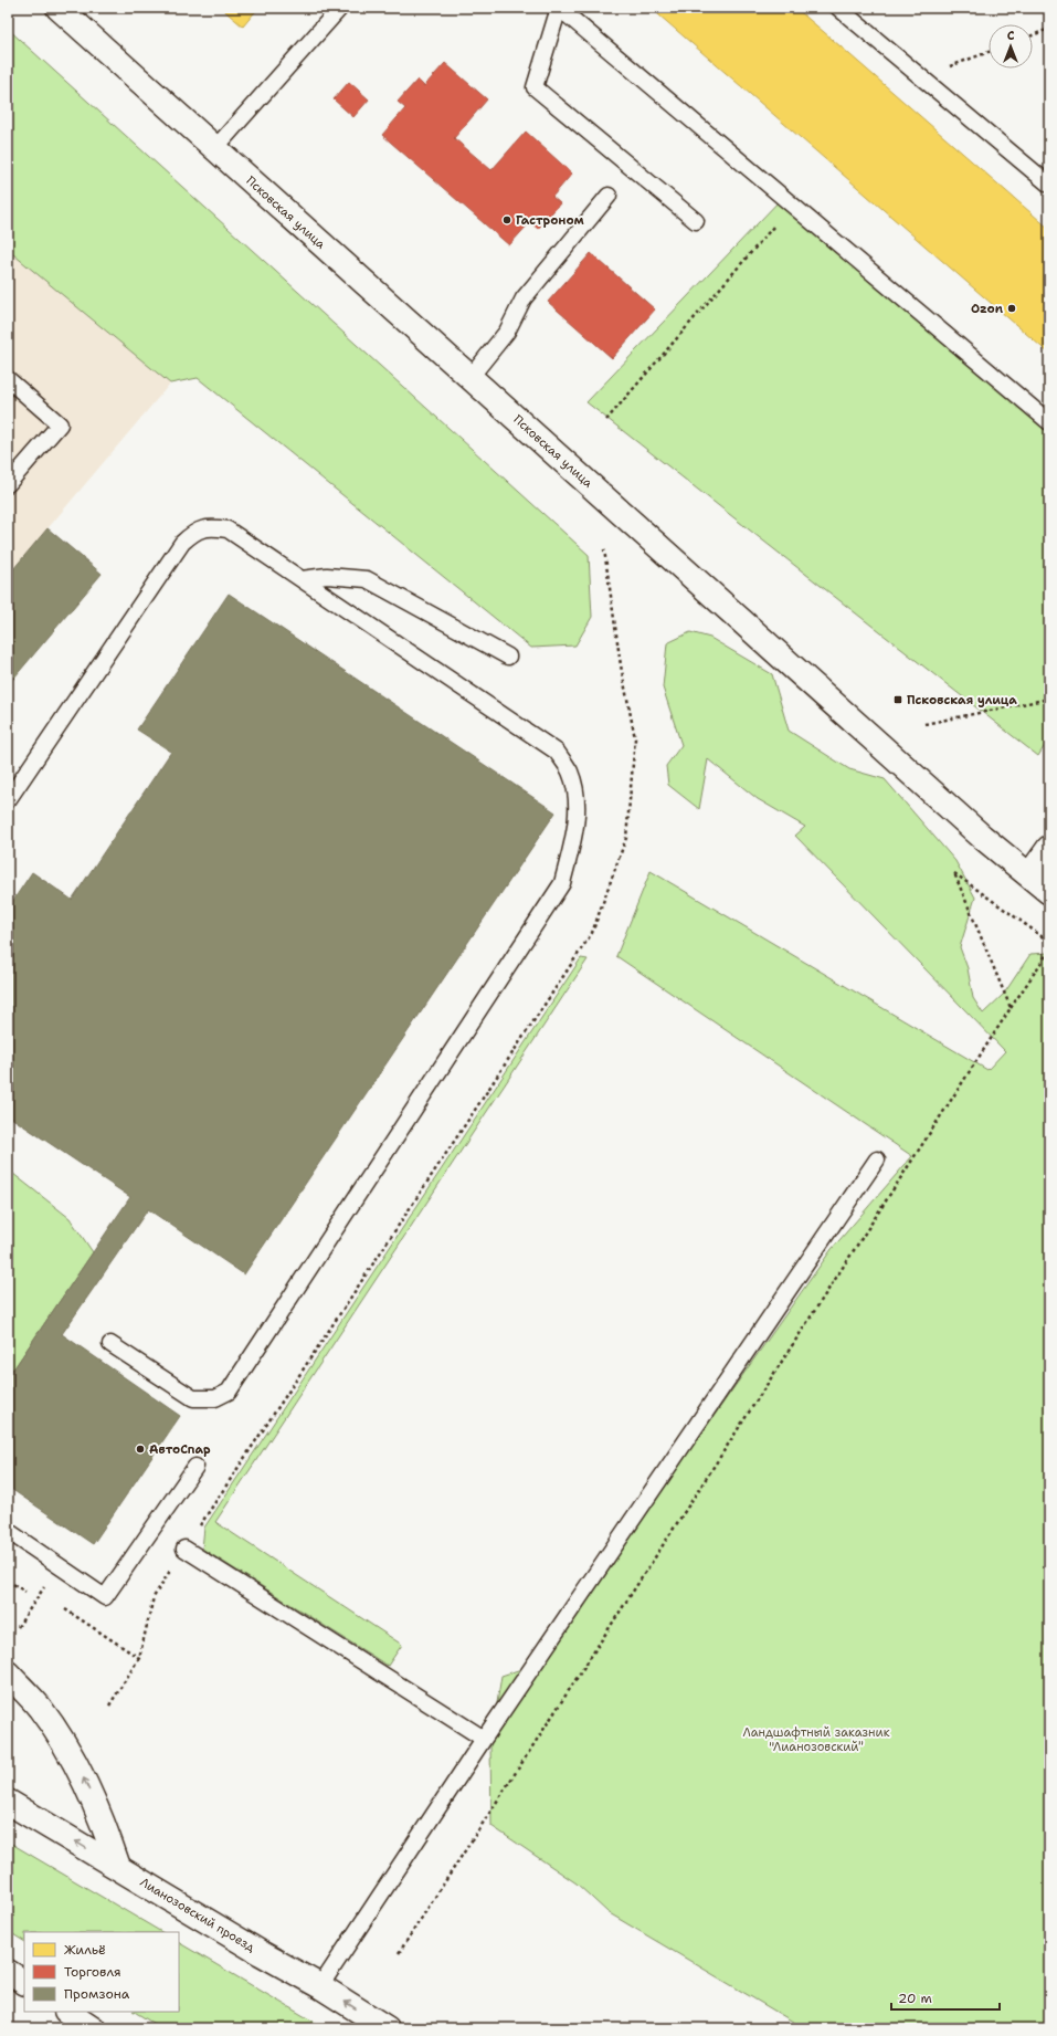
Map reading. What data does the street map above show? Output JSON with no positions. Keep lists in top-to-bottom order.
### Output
{
  "streets": {
    "street": ["Псковская улица", "Лианозовский проезд"]
  },
  "one_way": ["Лианозовский проезд"],
  "parks": ["Ландшафтный заказник \"Лианозовский\""],
  "places": {
    "other": ["Гастроном", "Ozon", "АвтоСпар"],
    "transit": ["Псковская улица"]
  },
  "legend": ["Жильё", "Торговля", "Промзона"],
  "scale_bar": "20 m",
  "north": "top"
}
